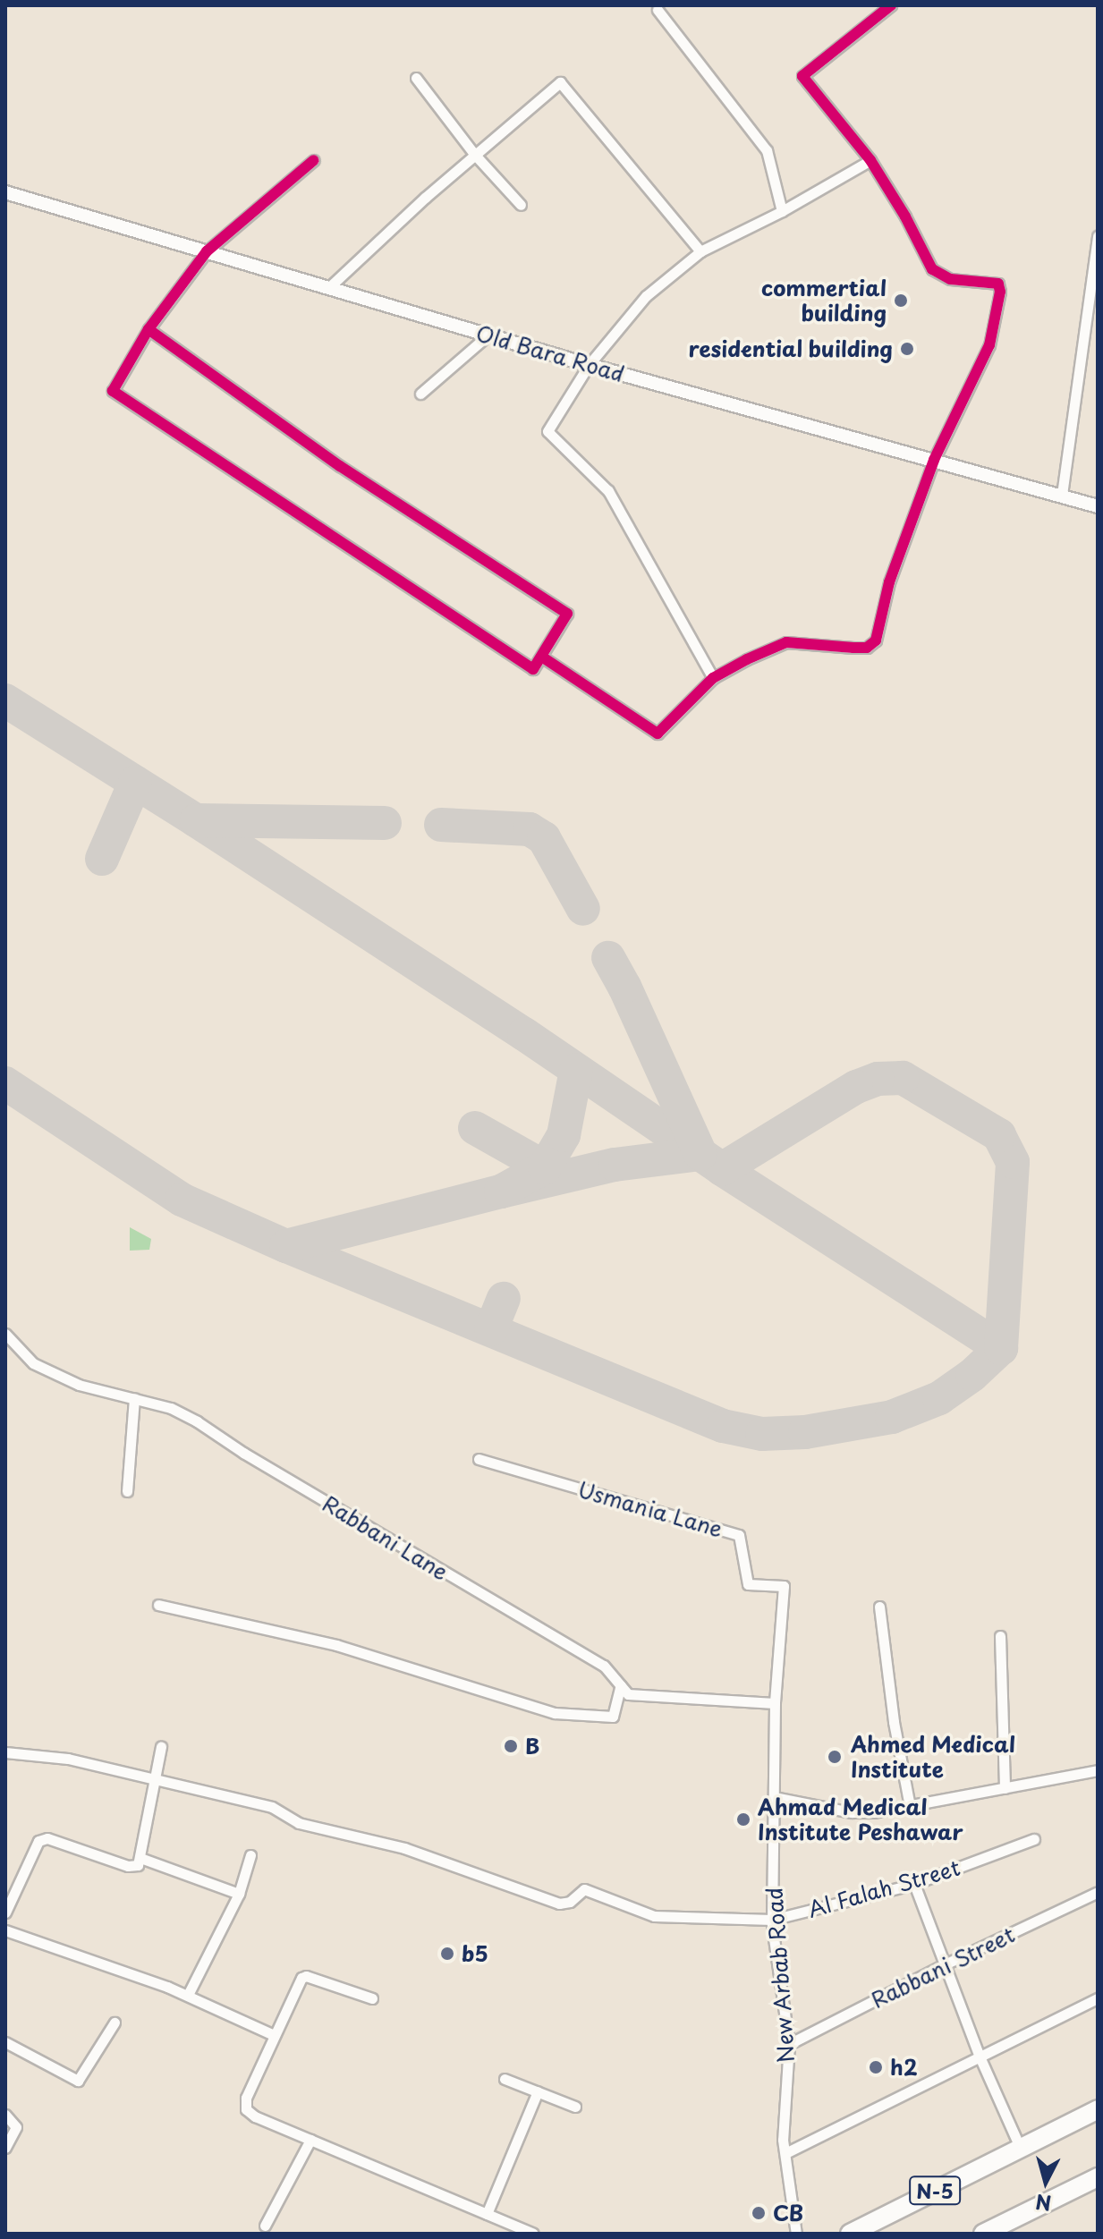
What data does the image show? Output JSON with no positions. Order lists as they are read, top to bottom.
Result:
{
  "streets": {
    "highway": ["N-5"],
    "street": [
      "Old Bara Road",
      "Usmania Lane",
      "Rabbani Lane",
      "Al Falah Street",
      "Rabbani Street",
      "New Arbab Road"
    ]
  },
  "crossings": [
    ["Usmania Lane", "New Arbab Road"],
    ["Rabbani Lane", "New Arbab Road"],
    ["Al Falah Street", "New Arbab Road"],
    ["Rabbani Street", "New Arbab Road"]
  ],
  "places": [
    "commertial building",
    "residential building",
    "B",
    "Ahmed Medical Institute",
    "Ahmad Medical Institute Peshawar",
    "b5",
    "h2",
    "CB"
  ],
  "north": "bottom"
}
